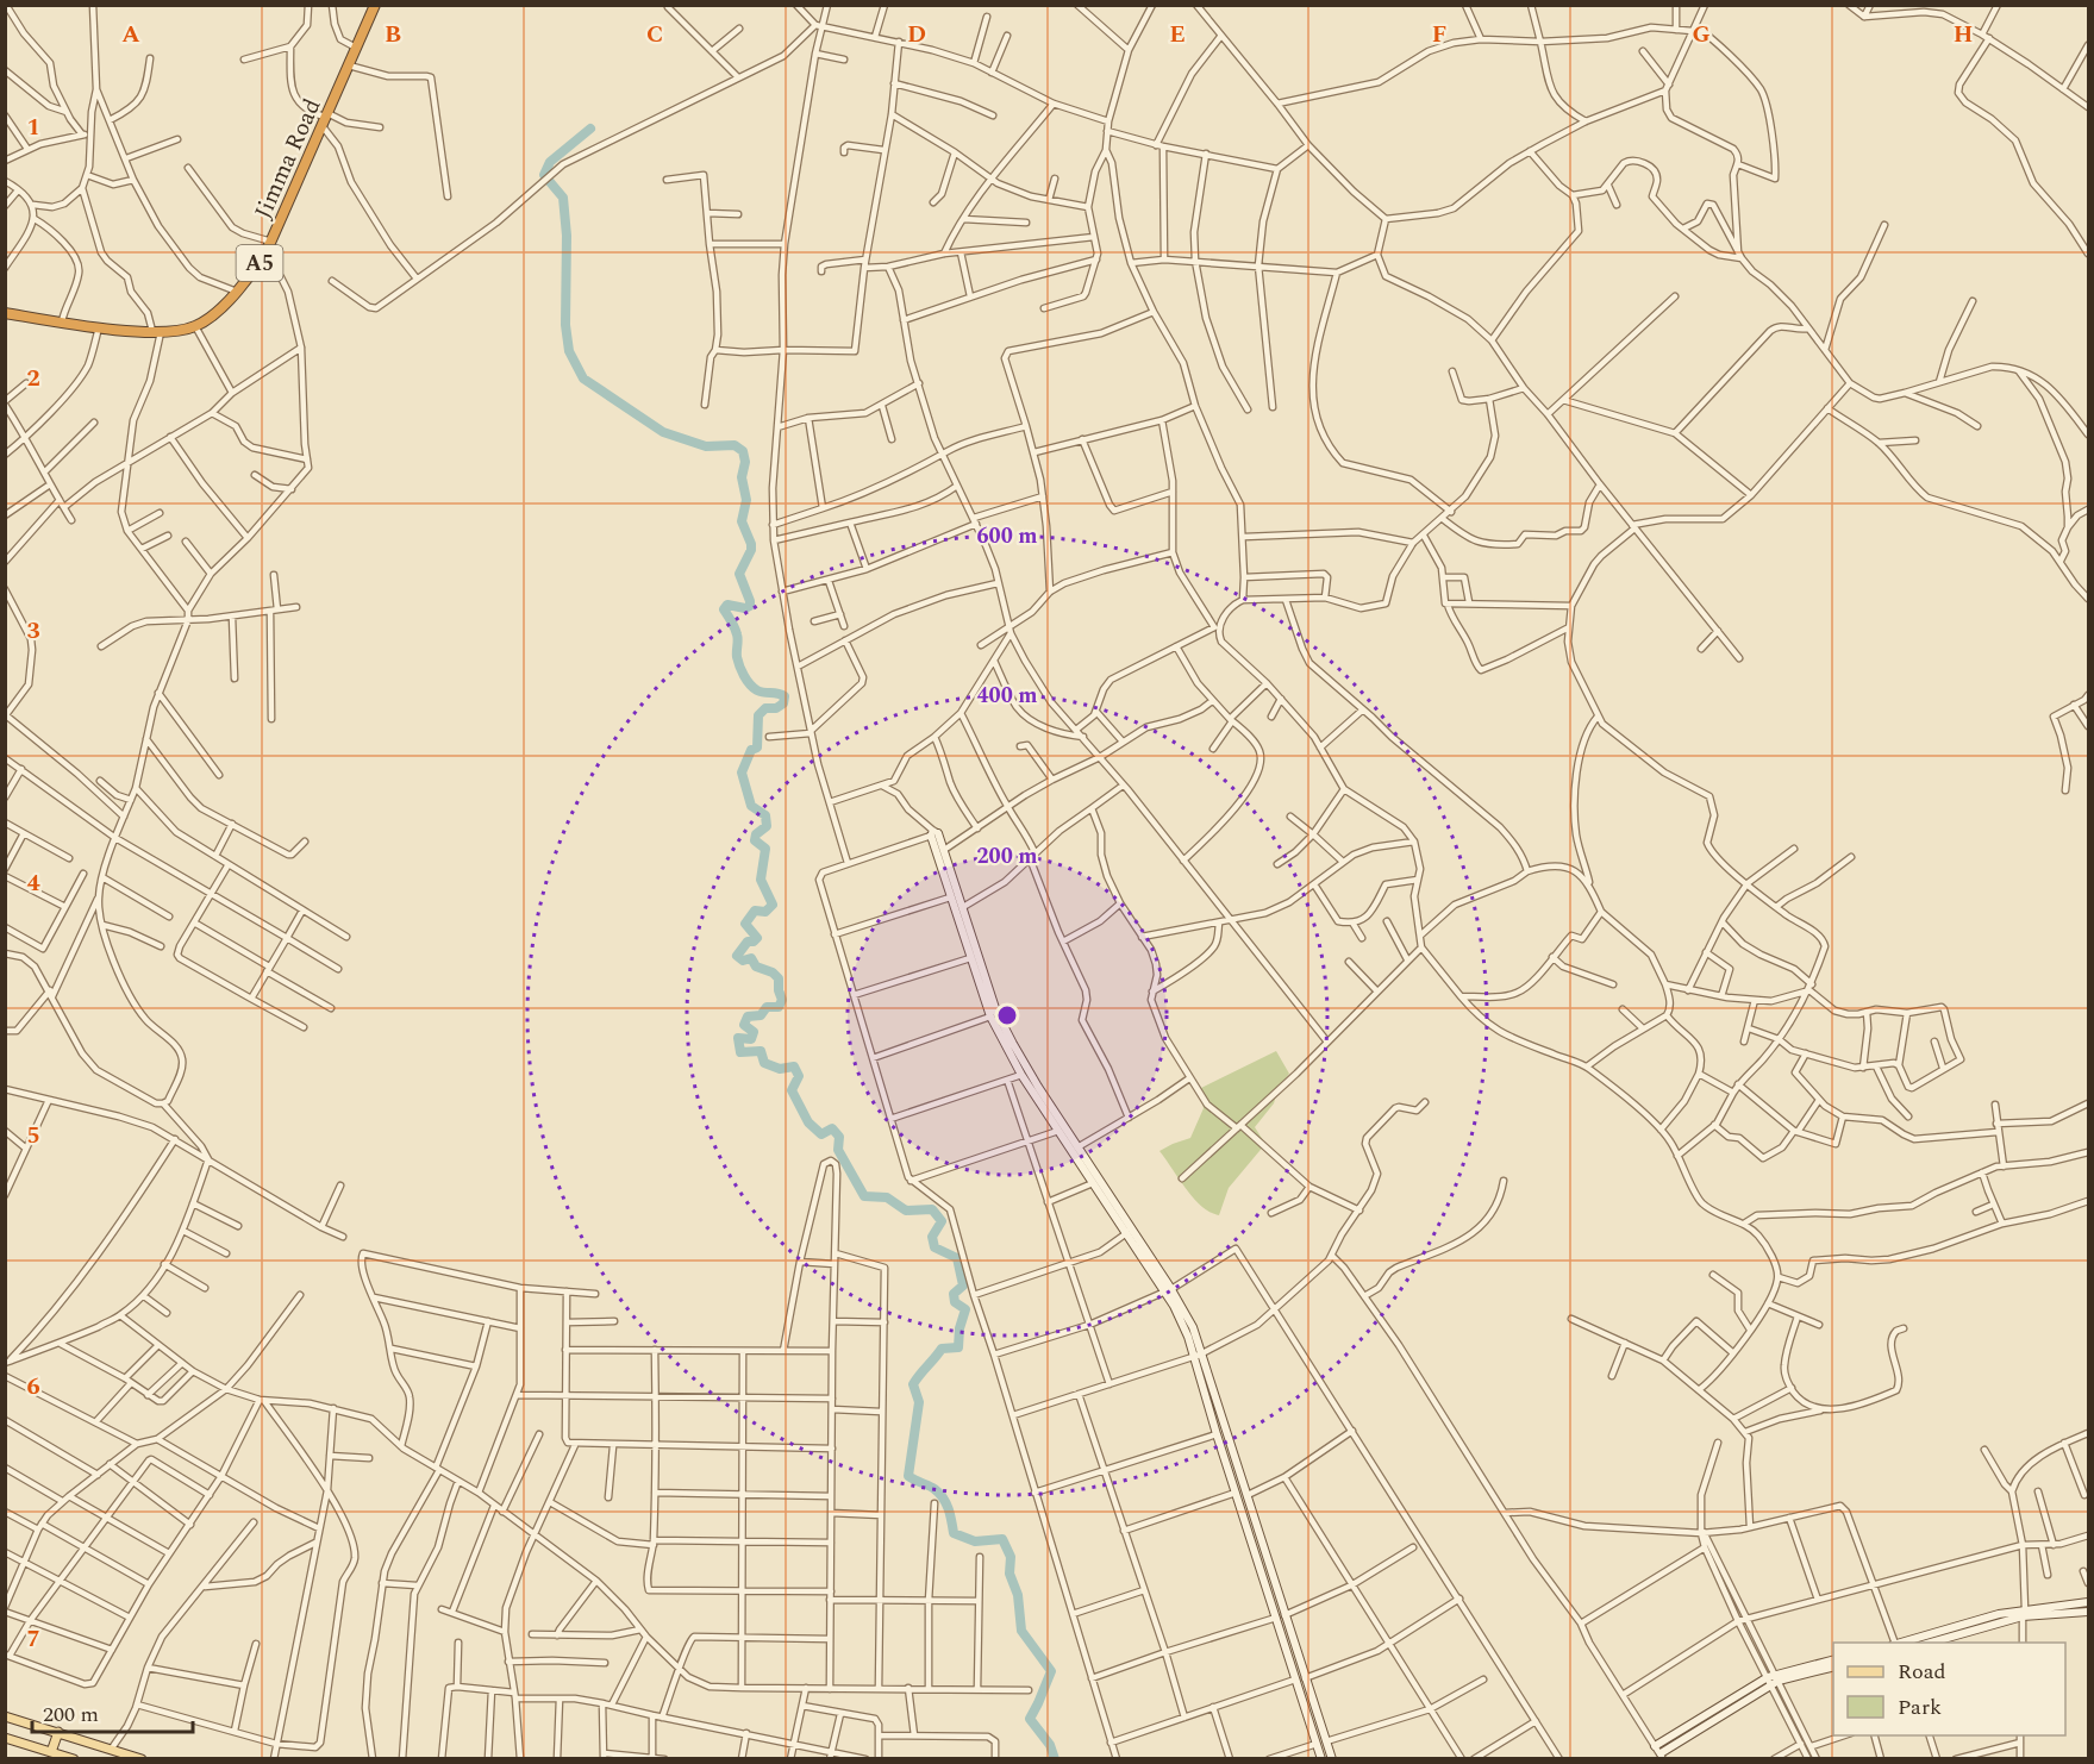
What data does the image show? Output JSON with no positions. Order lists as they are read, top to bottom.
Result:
{
  "streets": {
    "highway": ["Jimma Road", "A5"]
  },
  "legend": ["Road", "Park"],
  "scale_bar": "200 m",
  "grid": {
    "columns": [
      "A",
      "B",
      "C",
      "D",
      "E",
      "F",
      "G",
      "H"
    ],
    "rows": [
      "1",
      "2",
      "3",
      "4",
      "5",
      "6",
      "7"
    ]
  },
  "rings": ["600 m", "400 m", "200 m"]
}
